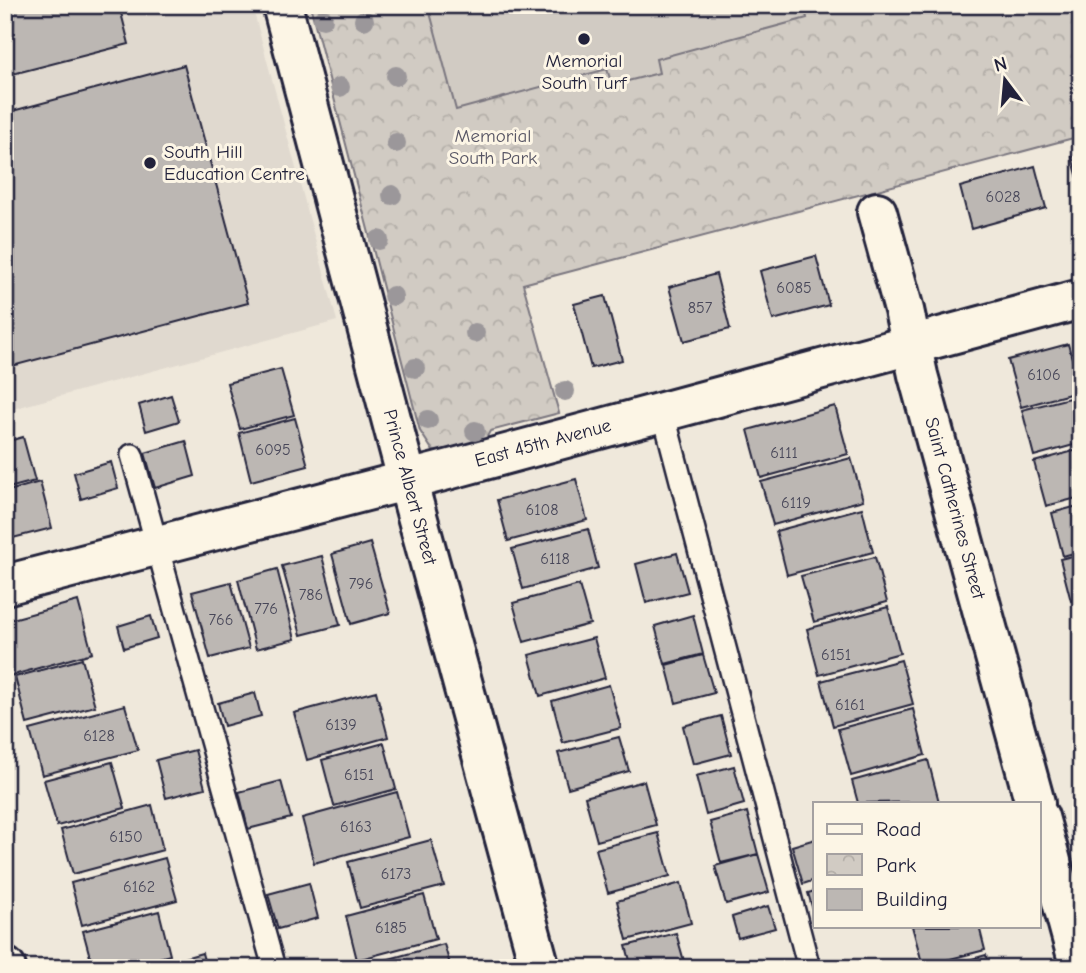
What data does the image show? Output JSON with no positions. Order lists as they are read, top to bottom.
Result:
{
  "streets": {
    "street": ["East 45th Avenue", "Prince Albert Street", "Saint Catherines Street"]
  },
  "crossings": [
    ["East 45th Avenue", "Prince Albert Street"],
    ["East 45th Avenue", "Saint Catherines Street"]
  ],
  "parks": ["Memorial South Park"],
  "places": ["Memorial South Turf", "South Hill Education Centre"],
  "house_numbers": [
    "6028",
    "6085",
    "857",
    "6106",
    "6095",
    "6111",
    "6119",
    "6108",
    "6118",
    "796",
    "786",
    "776",
    "766",
    "6151",
    "6161",
    "6139",
    "6128",
    "6151",
    "6163",
    "6150",
    "6173",
    "6162",
    "6185"
  ],
  "legend": ["Road", "Park", "Building"],
  "north": "top"
}
